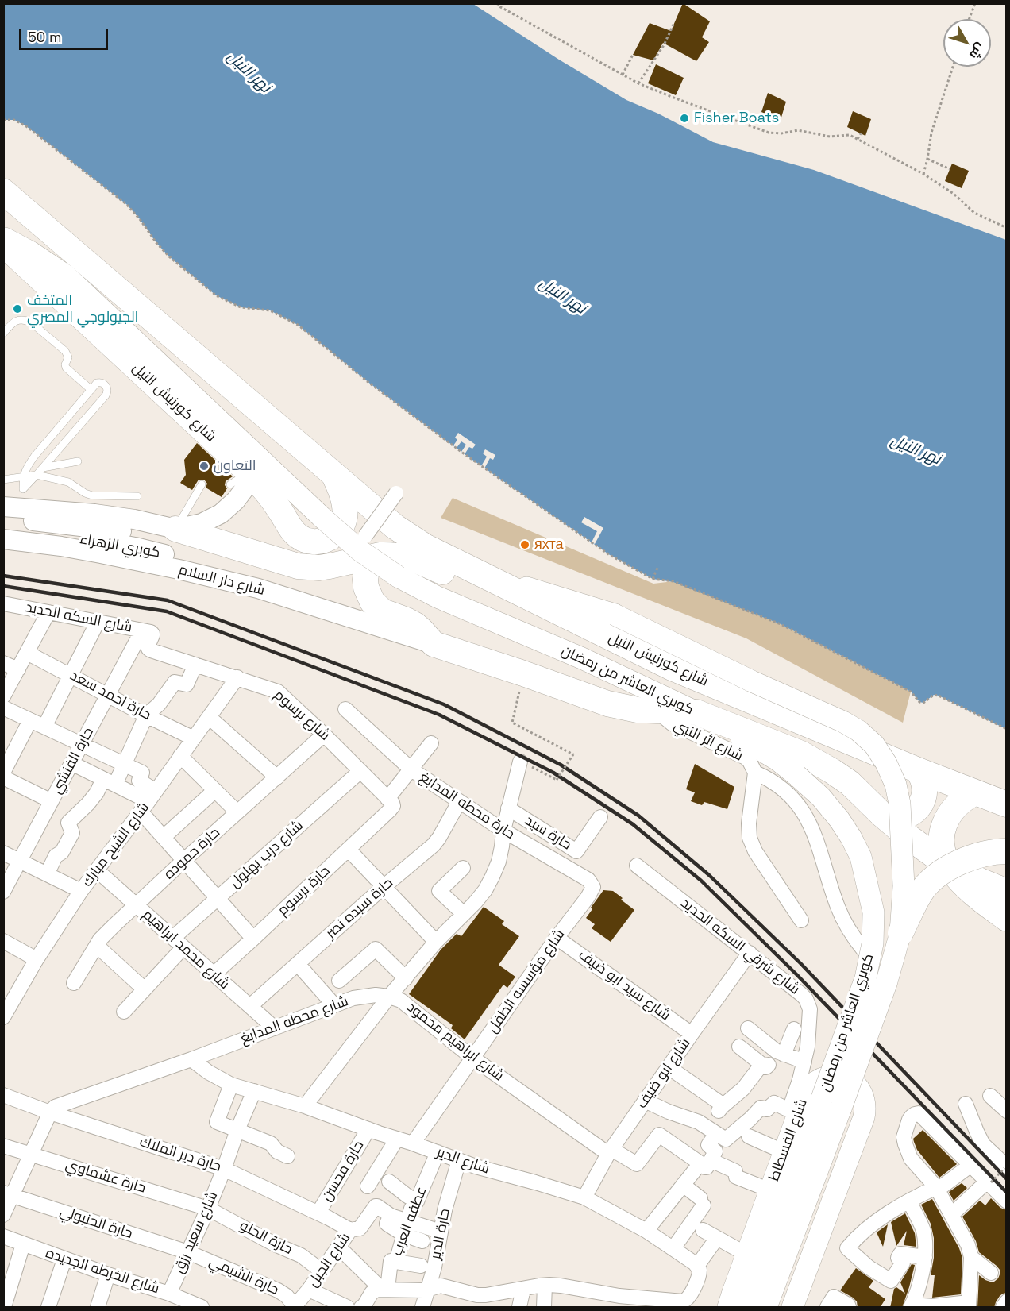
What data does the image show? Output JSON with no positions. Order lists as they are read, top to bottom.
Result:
{
  "streets": {
    "highway": ["شارع كورنيش النيل"],
    "main road": [
      "كوبري الزهراء",
      "شارع دار السلام",
      "كوبري العاشر من رمضان",
      "شارع الفسطاط"
    ],
    "street": [
      "شارع السكه الحديد",
      "حارة احمد سعد",
      "شارع برسوم",
      "شارع اثر النبي",
      "حارة الفنشي",
      "حارة محطه المدابغ",
      "حارة سيد",
      "شارع الشيخ مبارك",
      "حارة حموده",
      "شارع درب بهلول",
      "حارة برسوم",
      "حارة سيده نصر",
      "شارع شرقي السكه الحديد",
      "شارع محمد ابراهيم",
      "شارع مؤسسه الطفل",
      "شارع سيد ابو ضيف",
      "شارع محطه المدابغ",
      "شارع ابراهيم محمود",
      "شارع ابو ضيف",
      "حارة دير الملاك",
      "شارع الدير",
      "حارة محسن",
      "حارة عشماوي",
      "عطفه العرب",
      "حارة الحنبولي",
      "شارع سعيد رزق",
      "حارة الدير",
      "حارة الحلو",
      "شارع الجبل",
      "شارع الخرطه الجديده",
      "حارة الشيمي"
    ]
  },
  "crossings": [
    ["شارع كورنيش النيل", "كوبري العاشر من رمضان"],
    ["كوبري الزهراء", "شارع دار السلام"],
    ["شارع السكه الحديد", "شارع برسوم"],
    ["شارع السكه الحديد", "حارة الفنشي"],
    ["كوبري العاشر من رمضان", "شارع شرقي السكه الحديد"],
    ["كوبري العاشر من رمضان", "شارع الفسطاط"],
    ["حارة احمد سعد", "حارة الفنشي"],
    ["حارة احمد سعد", "شارع الشيخ مبارك"],
    ["شارع برسوم", "حارة الفنشي"],
    ["شارع برسوم", "شارع الشيخ مبارك"],
    ["شارع برسوم", "حارة حموده"],
    ["شارع برسوم", "شارع درب بهلول"],
    ["شارع برسوم", "حارة برسوم"],
    ["حارة محطه المدابغ", "حارة برسوم"],
    ["حارة محطه المدابغ", "حارة سيده نصر"],
    ["حارة محطه المدابغ", "شارع مؤسسه الطفل"],
    ["شارع الشيخ مبارك", "شارع محمد ابراهيم"],
    ["حارة حموده", "شارع محمد ابراهيم"],
    ["شارع درب بهلول", "شارع محمد ابراهيم"],
    ["حارة برسوم", "شارع محمد ابراهيم"],
    ["حارة سيده نصر", "شارع محمد ابراهيم"],
    ["شارع شرقي السكه الحديد", "شارع ابو ضيف"],
    ["شارع شرقي السكه الحديد", "شارع الفسطاط"],
    ["شارع محمد ابراهيم", "شارع محطه المدابغ"],
    ["شارع مؤسسه الطفل", "شارع سيد ابو ضيف"],
    ["شارع مؤسسه الطفل", "شارع ابراهيم محمود"],
    ["شارع مؤسسه الطفل", "شارع الدير"],
    ["شارع سيد ابو ضيف", "شارع ابو ضيف"],
    ["شارع محطه المدابغ", "شارع ابراهيم محمود"],
    ["شارع محطه المدابغ", "حارة دير الملاك"],
    ["شارع محطه المدابغ", "شارع الدير"],
    ["شارع ابراهيم محمود", "شارع ابو ضيف"],
    ["شارع ابراهيم محمود", "شارع الدير"],
    ["شارع ابو ضيف", "شارع الدير"],
    ["حارة دير الملاك", "حارة محسن"],
    ["حارة دير الملاك", "شارع سعيد رزق"],
    ["حارة دير الملاك", "شارع الجبل"],
    ["شارع الدير", "حارة محسن"],
    ["شارع الدير", "عطفه العرب"],
    ["شارع الدير", "شارع سعيد رزق"],
    ["شارع الدير", "حارة الدير"],
    ["حارة عشماوي", "شارع سعيد رزق"],
    ["حارة عشماوي", "حارة الحلو"],
    ["عطفه العرب", "شارع الجبل"],
    ["حارة الحنبولي", "شارع سعيد رزق"],
    ["حارة الحنبولي", "حارة الشيمي"],
    ["شارع سعيد رزق", "حارة الحلو"],
    ["شارع سعيد رزق", "شارع الخرطه الجديده"],
    ["شارع سعيد رزق", "حارة الشيمي"],
    ["حارة الدير", "شارع الجبل"],
    ["حارة الحلو", "شارع الجبل"],
    ["شارع الجبل", "حارة الشيمي"]
  ],
  "water": ["نهر النيل"],
  "places": [
    "Fisher Boats",
    "المتخف الجيولوجي المصري",
    "التعاون",
    "яхта"
  ],
  "scale_bar": "50 m",
  "north": "bottom right"
}
